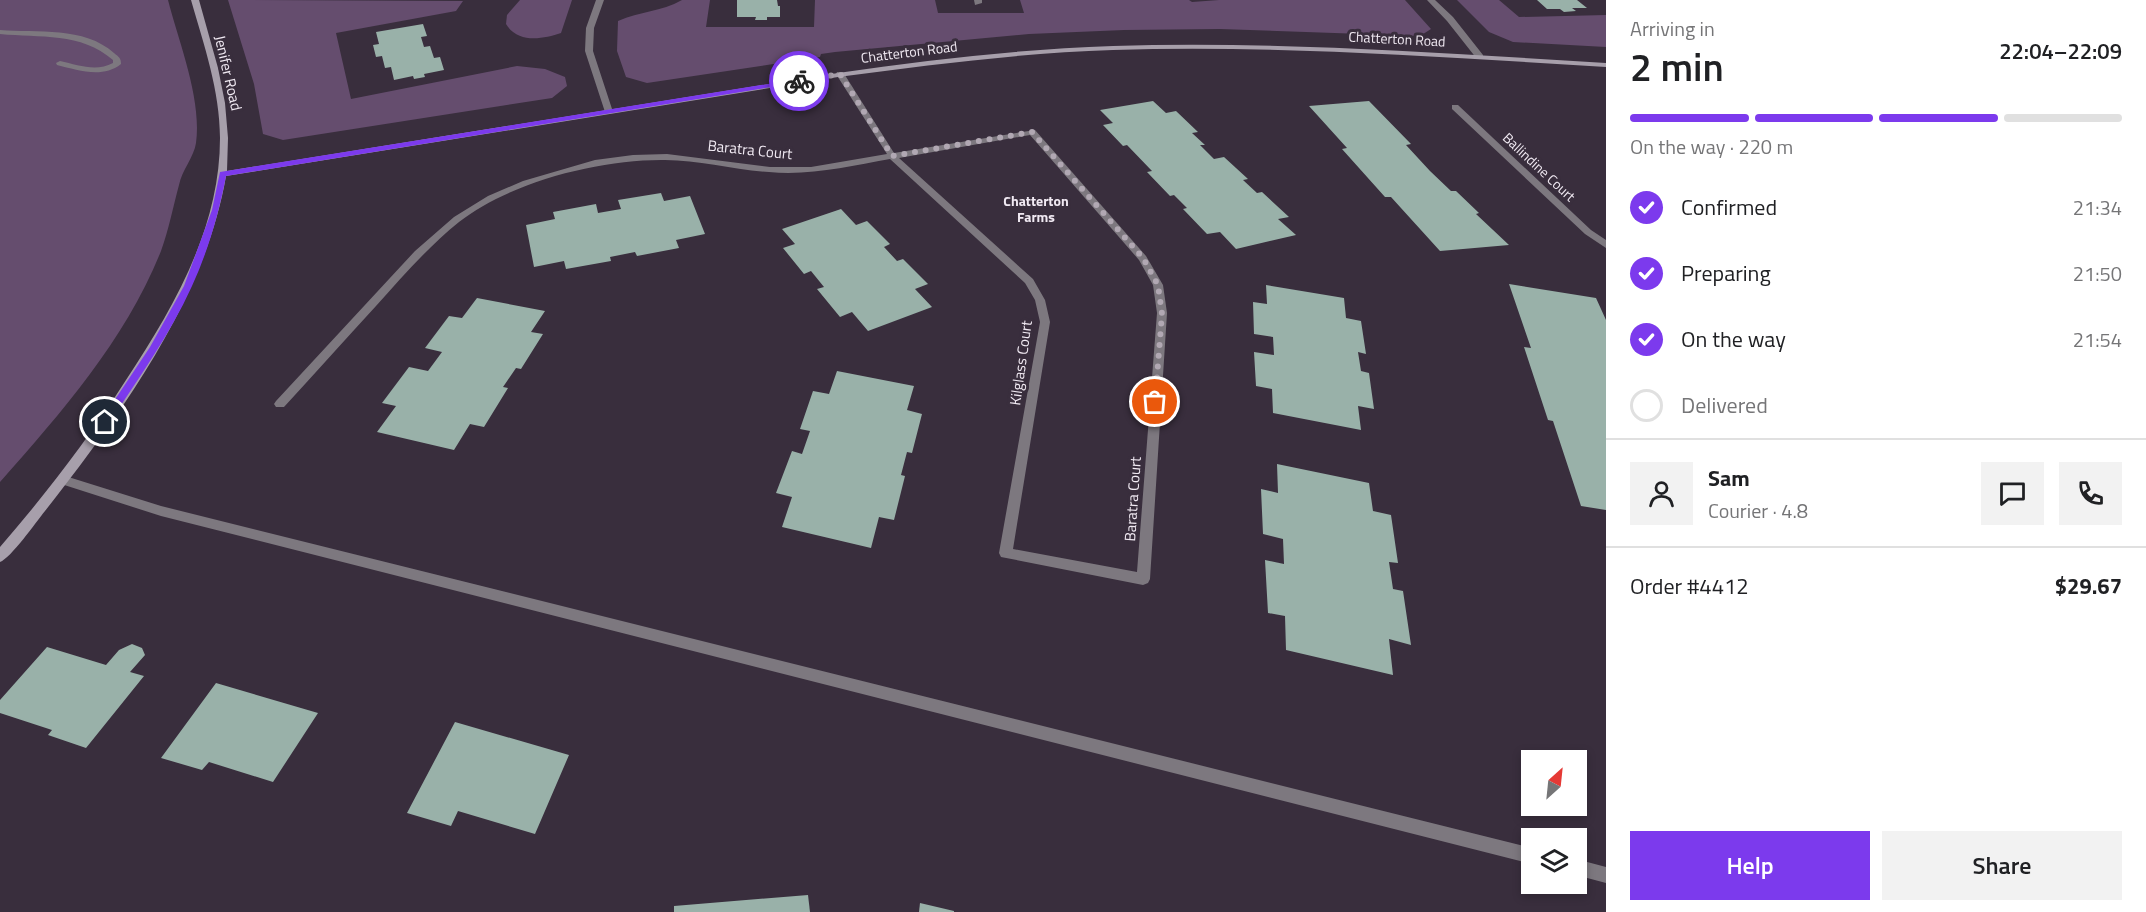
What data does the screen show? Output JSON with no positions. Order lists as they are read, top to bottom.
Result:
{
  "streets": {
    "street": [
      "Chatterton Road",
      "Jenifer Road",
      "Baratra Court",
      "Ballindine Court",
      "Kilglass Court"
    ]
  },
  "crossings": [
    ["Chatterton Road", "Jenifer Road"],
    ["Chatterton Road", "Kilglass Court"],
    ["Baratra Court", "Kilglass Court"]
  ],
  "districts": ["Chatterton Farms"],
  "north": "top right",
  "page": {
    "heading": ["2 min", "Arriving in", "22:04–22:09"],
    "panel": [
      "Sam",
      "Courier · 4.8",
      "Order #4412",
      "$29.67"
    ],
    "bar": "On the way · 220 m",
    "list": [
      ["Confirmed", "21:34"],
      ["Preparing", "21:50"],
      ["On the way", "21:54"],
      "Delivered"
    ],
    "buttons": ["Help", "Share"]
  }
}
